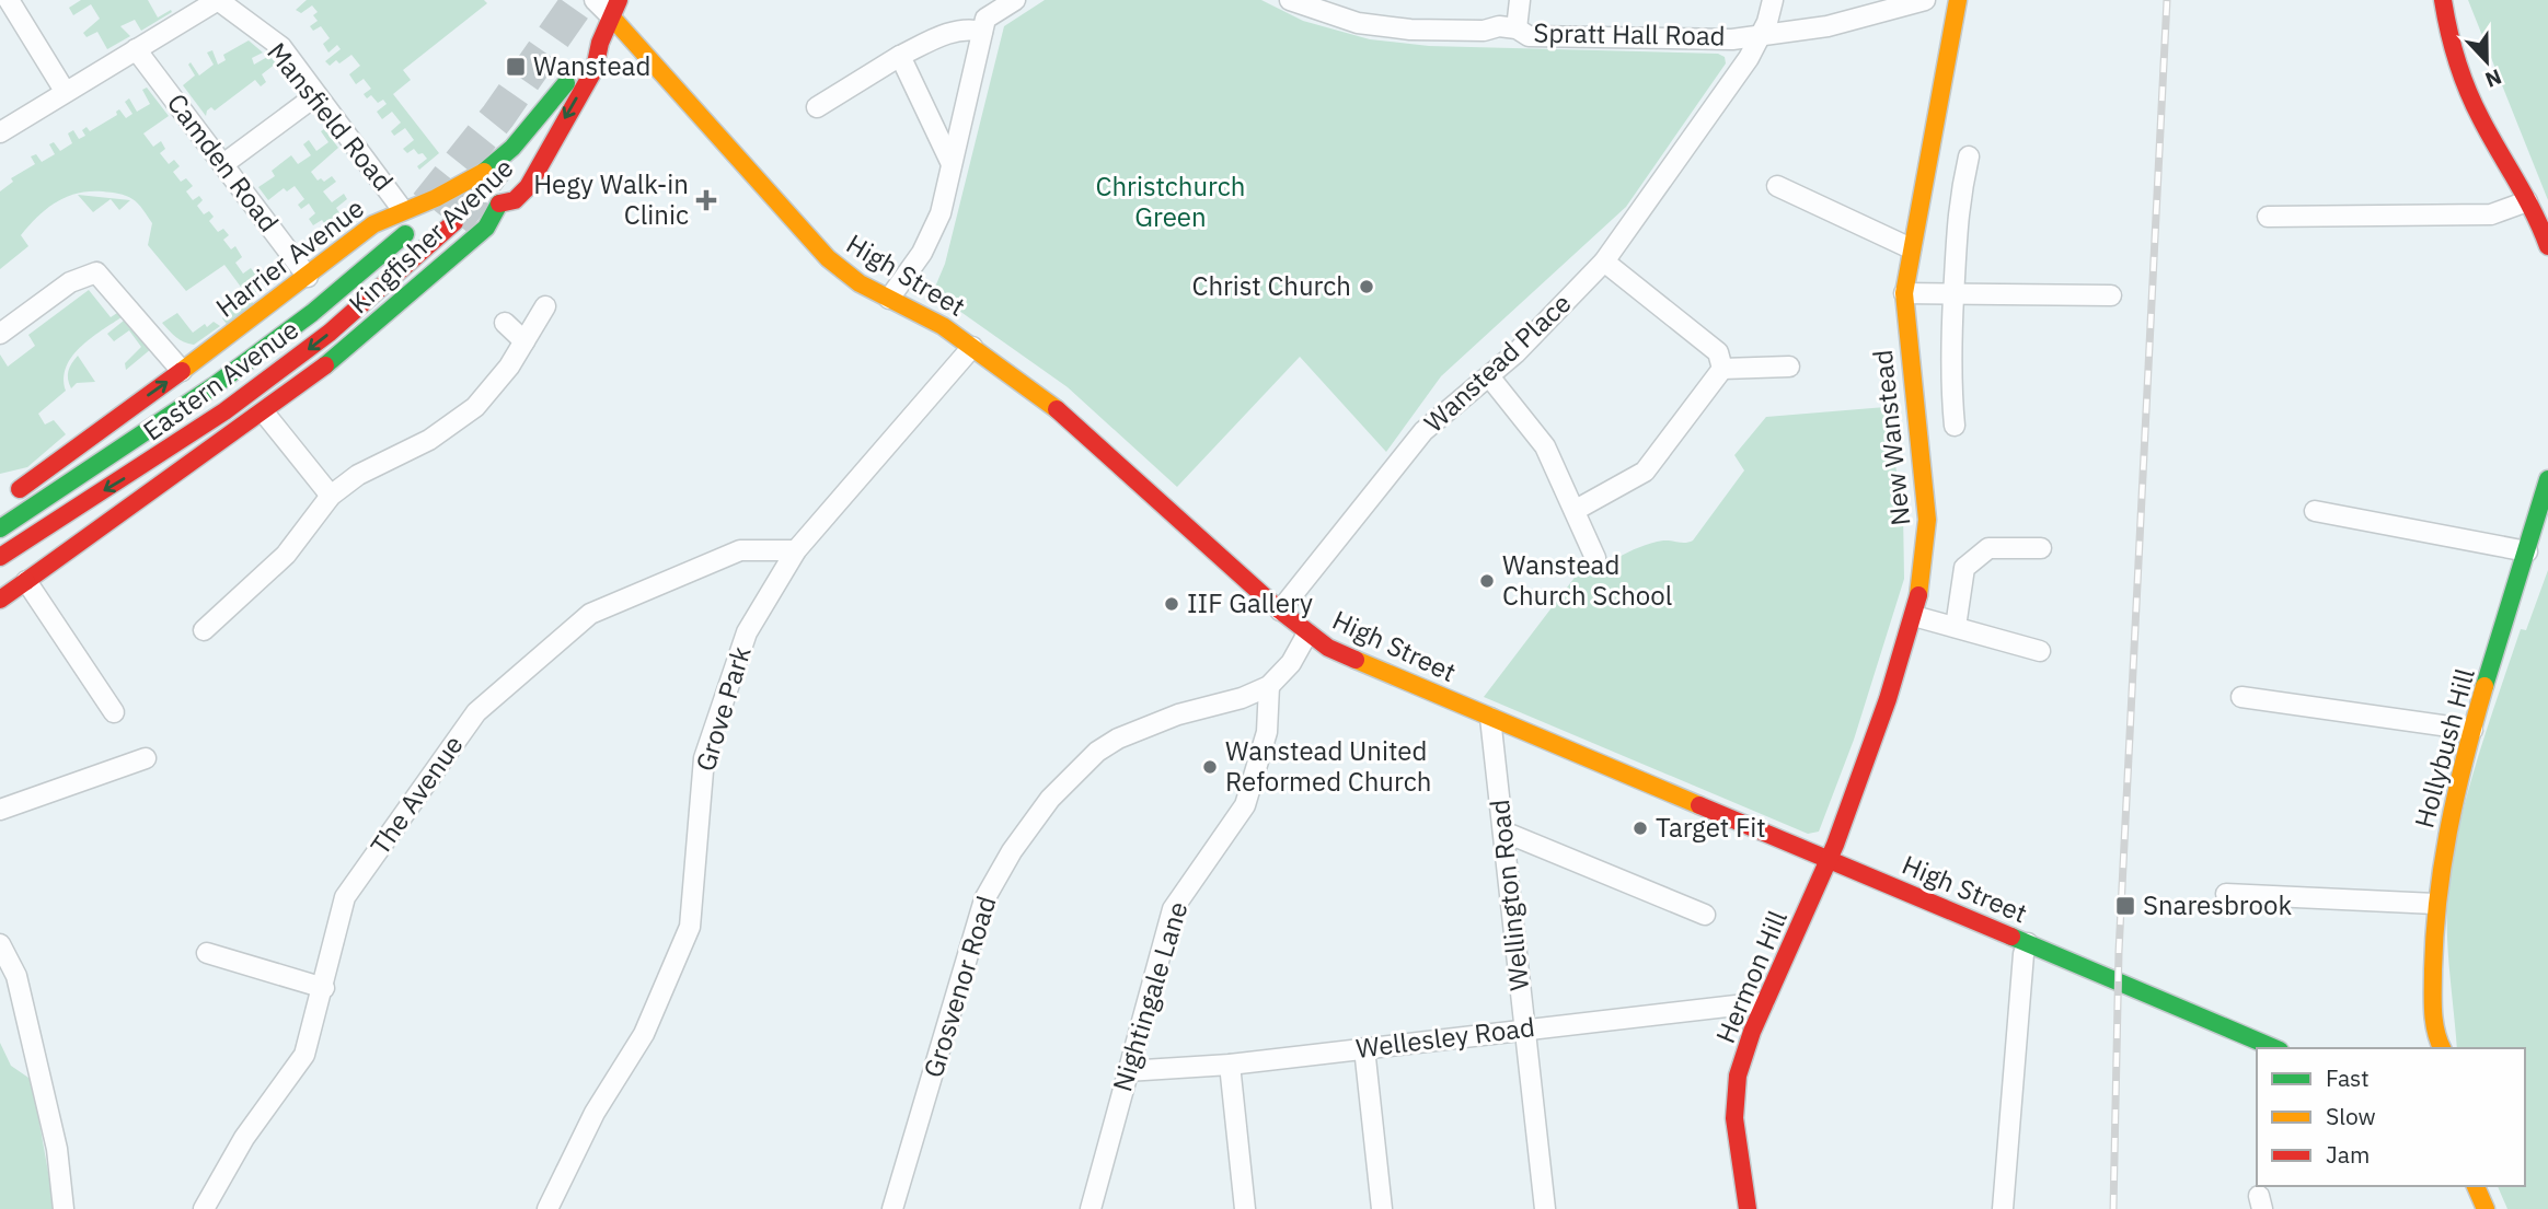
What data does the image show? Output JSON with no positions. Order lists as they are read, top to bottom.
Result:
{
  "streets": {
    "main road": [
      "Kingfisher Avenue",
      "Harrier Avenue",
      "High Street",
      "Eastern Avenue",
      "New Wanstead",
      "Hollybush Hill",
      "Hermon Hill"
    ],
    "street": [
      "Spratt Hall Road",
      "Mansfield Road",
      "Camden Road",
      "Wanstead Place",
      "Grove Park",
      "The Avenue",
      "Wellington Road",
      "Grosvenor Road",
      "Nightingale Lane",
      "Wellesley Road"
    ]
  },
  "crossings": [
    ["Spratt Hall Road", "Wanstead Place"],
    ["Mansfield Road", "Harrier Avenue"],
    ["Camden Road", "Harrier Avenue"],
    ["Kingfisher Avenue", "Harrier Avenue"],
    ["High Street", "Wanstead Place"],
    ["High Street", "New Wanstead"],
    ["High Street", "Grove Park"],
    ["High Street", "Wellington Road"],
    ["High Street", "Hermon Hill"],
    ["New Wanstead", "Hermon Hill"],
    ["Grove Park", "The Avenue"],
    ["Wellington Road", "Wellesley Road"],
    ["Hermon Hill", "Wellesley Road"],
    ["Grosvenor Road", "Nightingale Lane"],
    ["Nightingale Lane", "Wellesley Road"]
  ],
  "one_way": ["Harrier Avenue"],
  "parks": ["Christchurch Green"],
  "places": {
    "transit": ["Wanstead", "Snaresbrook"],
    "health": ["Hegy Walk-in Clinic"],
    "other": [
      "Christ Church",
      "Wanstead Church School",
      "IIF Gallery",
      "Wanstead United Reformed Church",
      "Target Fit"
    ]
  },
  "legend": ["Fast", "Slow", "Jam"],
  "north": "bottom"
}
